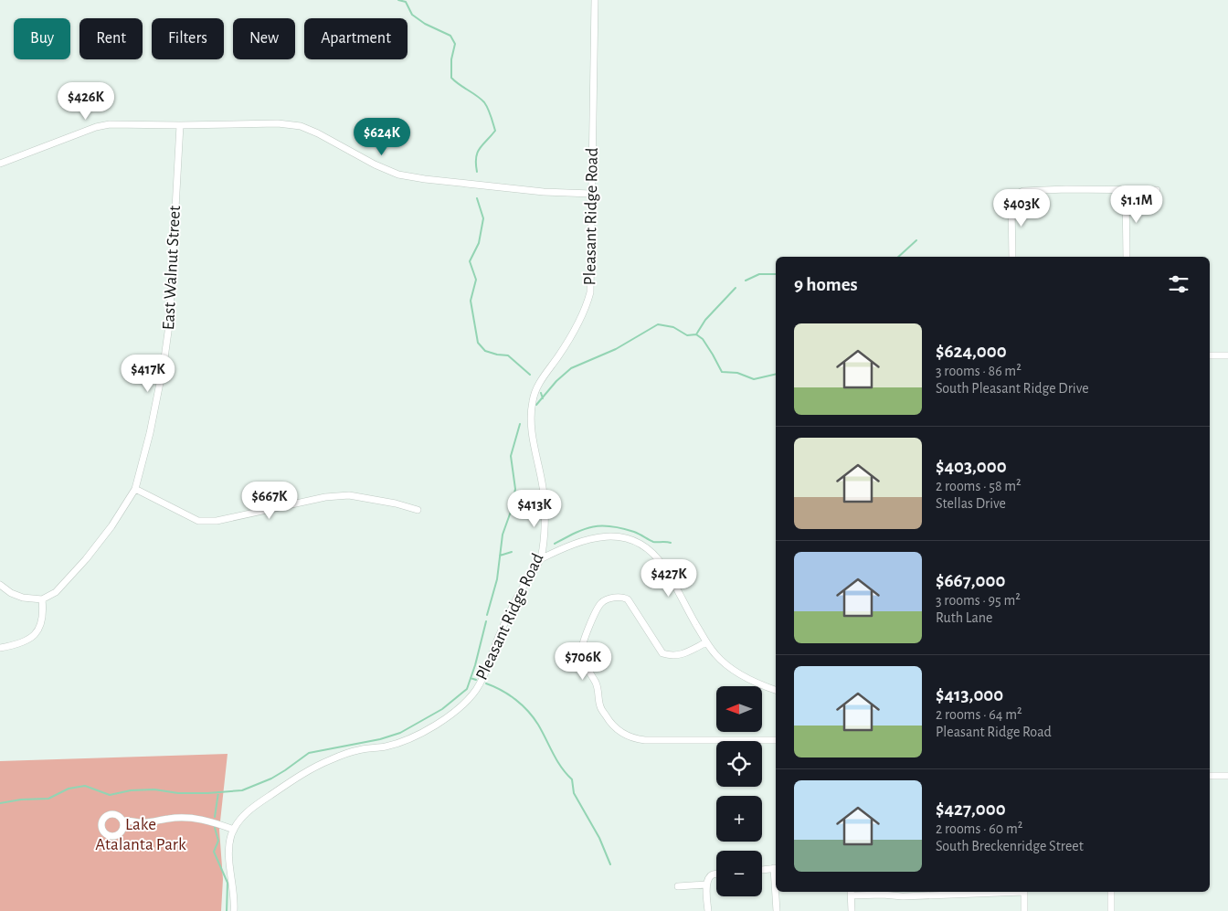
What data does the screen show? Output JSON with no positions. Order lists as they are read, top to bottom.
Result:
{
  "streets": {
    "street": ["Pleasant Ridge Road", "East Walnut Street"]
  },
  "parks": ["Lake Atalanta Park"],
  "north": "left",
  "page": {
    "chip": [
      "Buy",
      "Rent",
      "Filters",
      "New",
      "Apartment"
    ],
    "price": [
      "$426K",
      "$624K",
      "$1.1M",
      "$403K",
      "$417K",
      "$667K",
      "$413K",
      "$427K",
      "$706K"
    ],
    "heading": "9 homes",
    "list": [
      {
        "name": "$624,000",
        "note": "3 rooms · 86 m² · South Pleasant Ridge Drive"
      },
      {
        "name": "$403,000",
        "note": "2 rooms · 58 m² · Stellas Drive"
      },
      {
        "name": "$667,000",
        "note": "3 rooms · 95 m² · Ruth Lane"
      },
      {
        "name": "$413,000",
        "note": "2 rooms · 64 m² · Pleasant Ridge Road"
      },
      {
        "name": "$427,000",
        "note": "2 rooms · 60 m² · South Breckenridge Street"
      }
    ],
    "map_buttons": ["+", "−"]
  }
}
